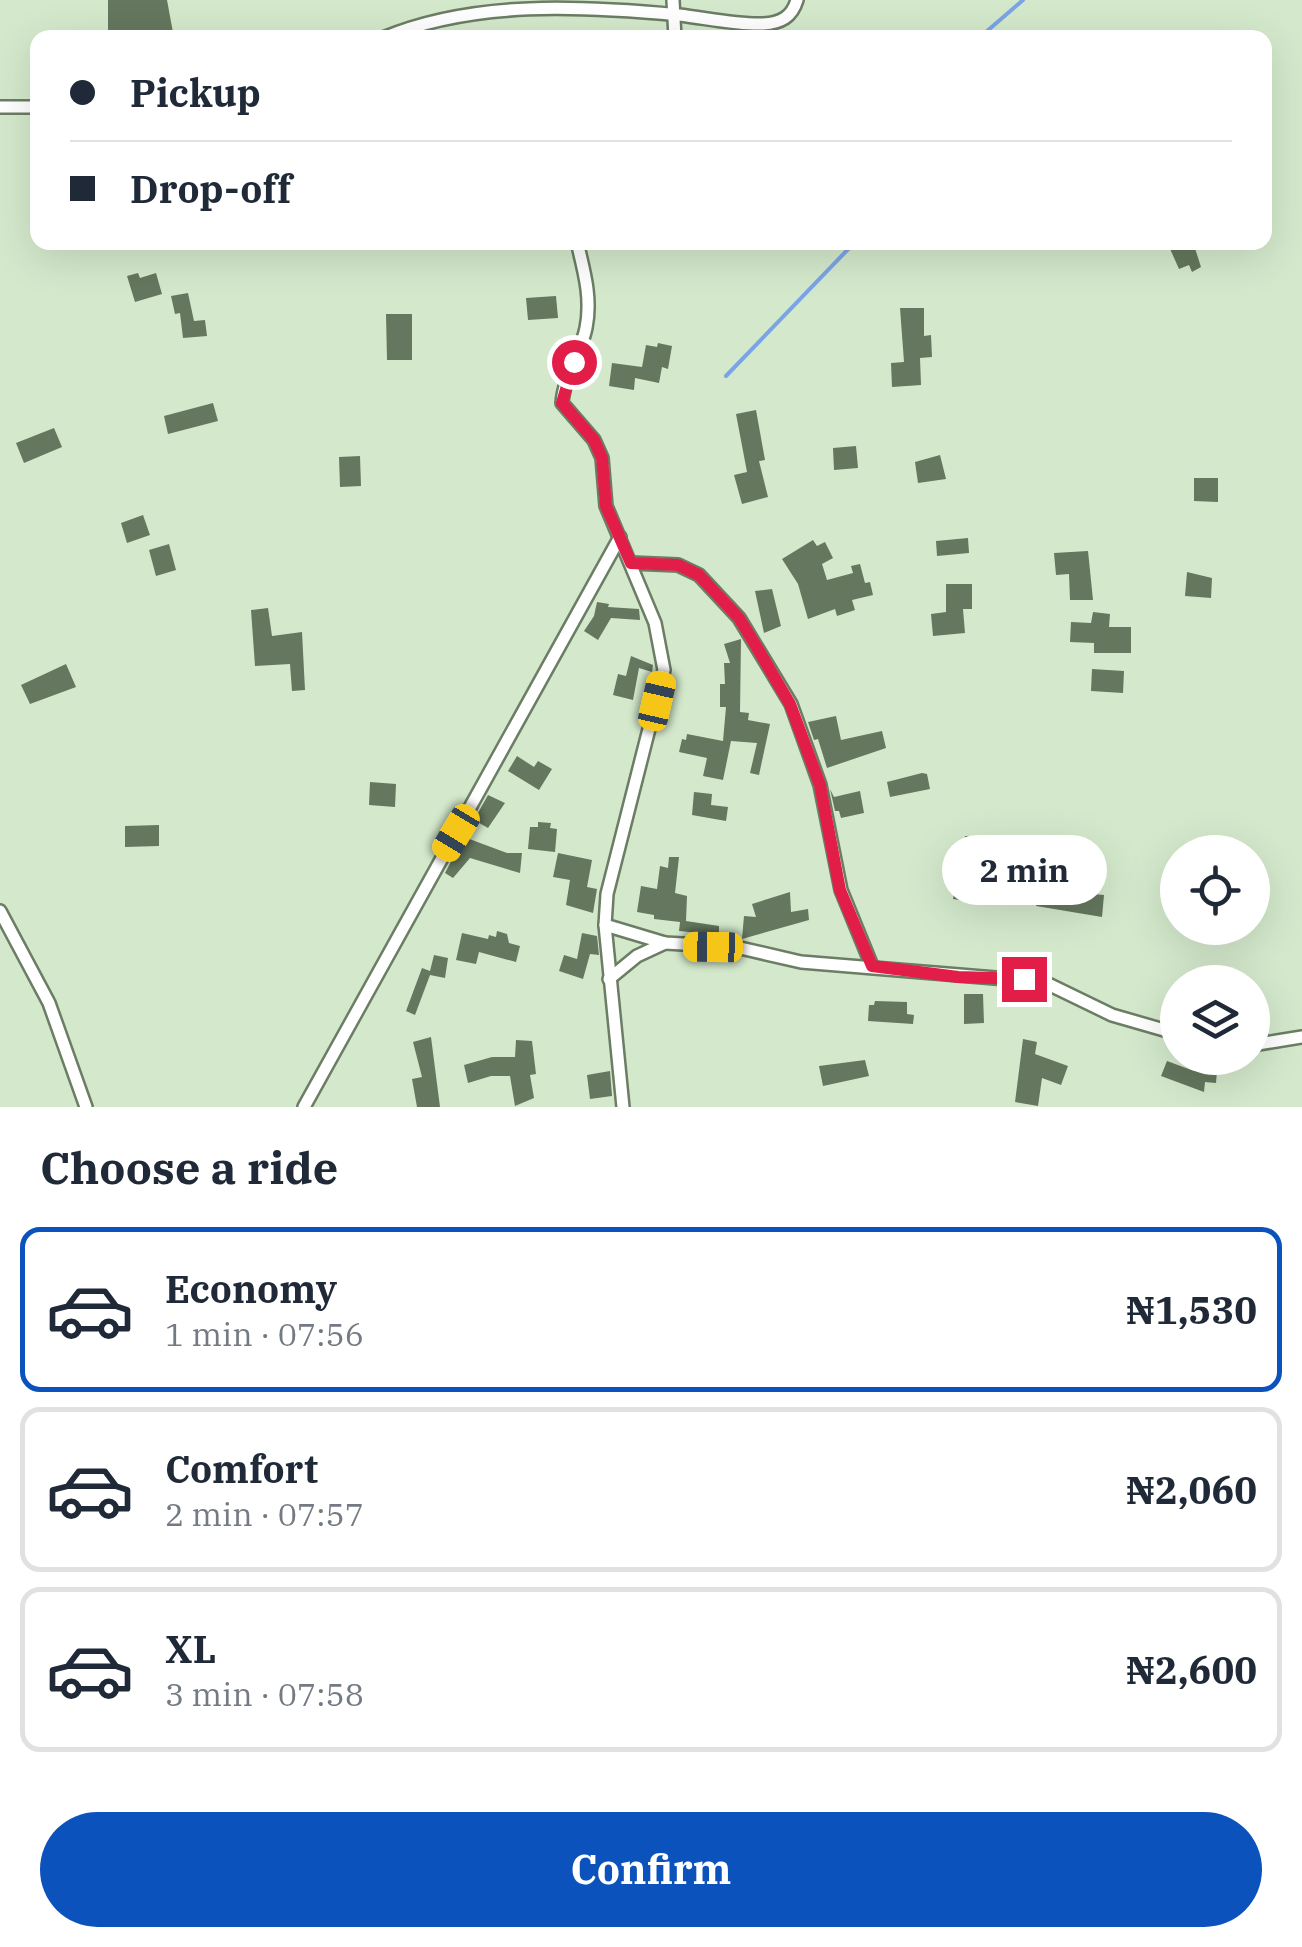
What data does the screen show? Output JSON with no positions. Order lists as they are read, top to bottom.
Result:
{
  "page": {
    "banner": ["Pickup", "Drop-off"],
    "bubble": "2 min",
    "heading": "Choose a ride",
    "list": [
      {
        "name": "Economy",
        "note": "1 min · 07:56",
        "value": "₦1,530"
      },
      {
        "name": "Comfort",
        "note": "2 min · 07:57",
        "value": "₦2,060"
      },
      {
        "name": "XL",
        "note": "3 min · 07:58",
        "value": "₦2,600"
      }
    ],
    "buttons": "Confirm"
  }
}
